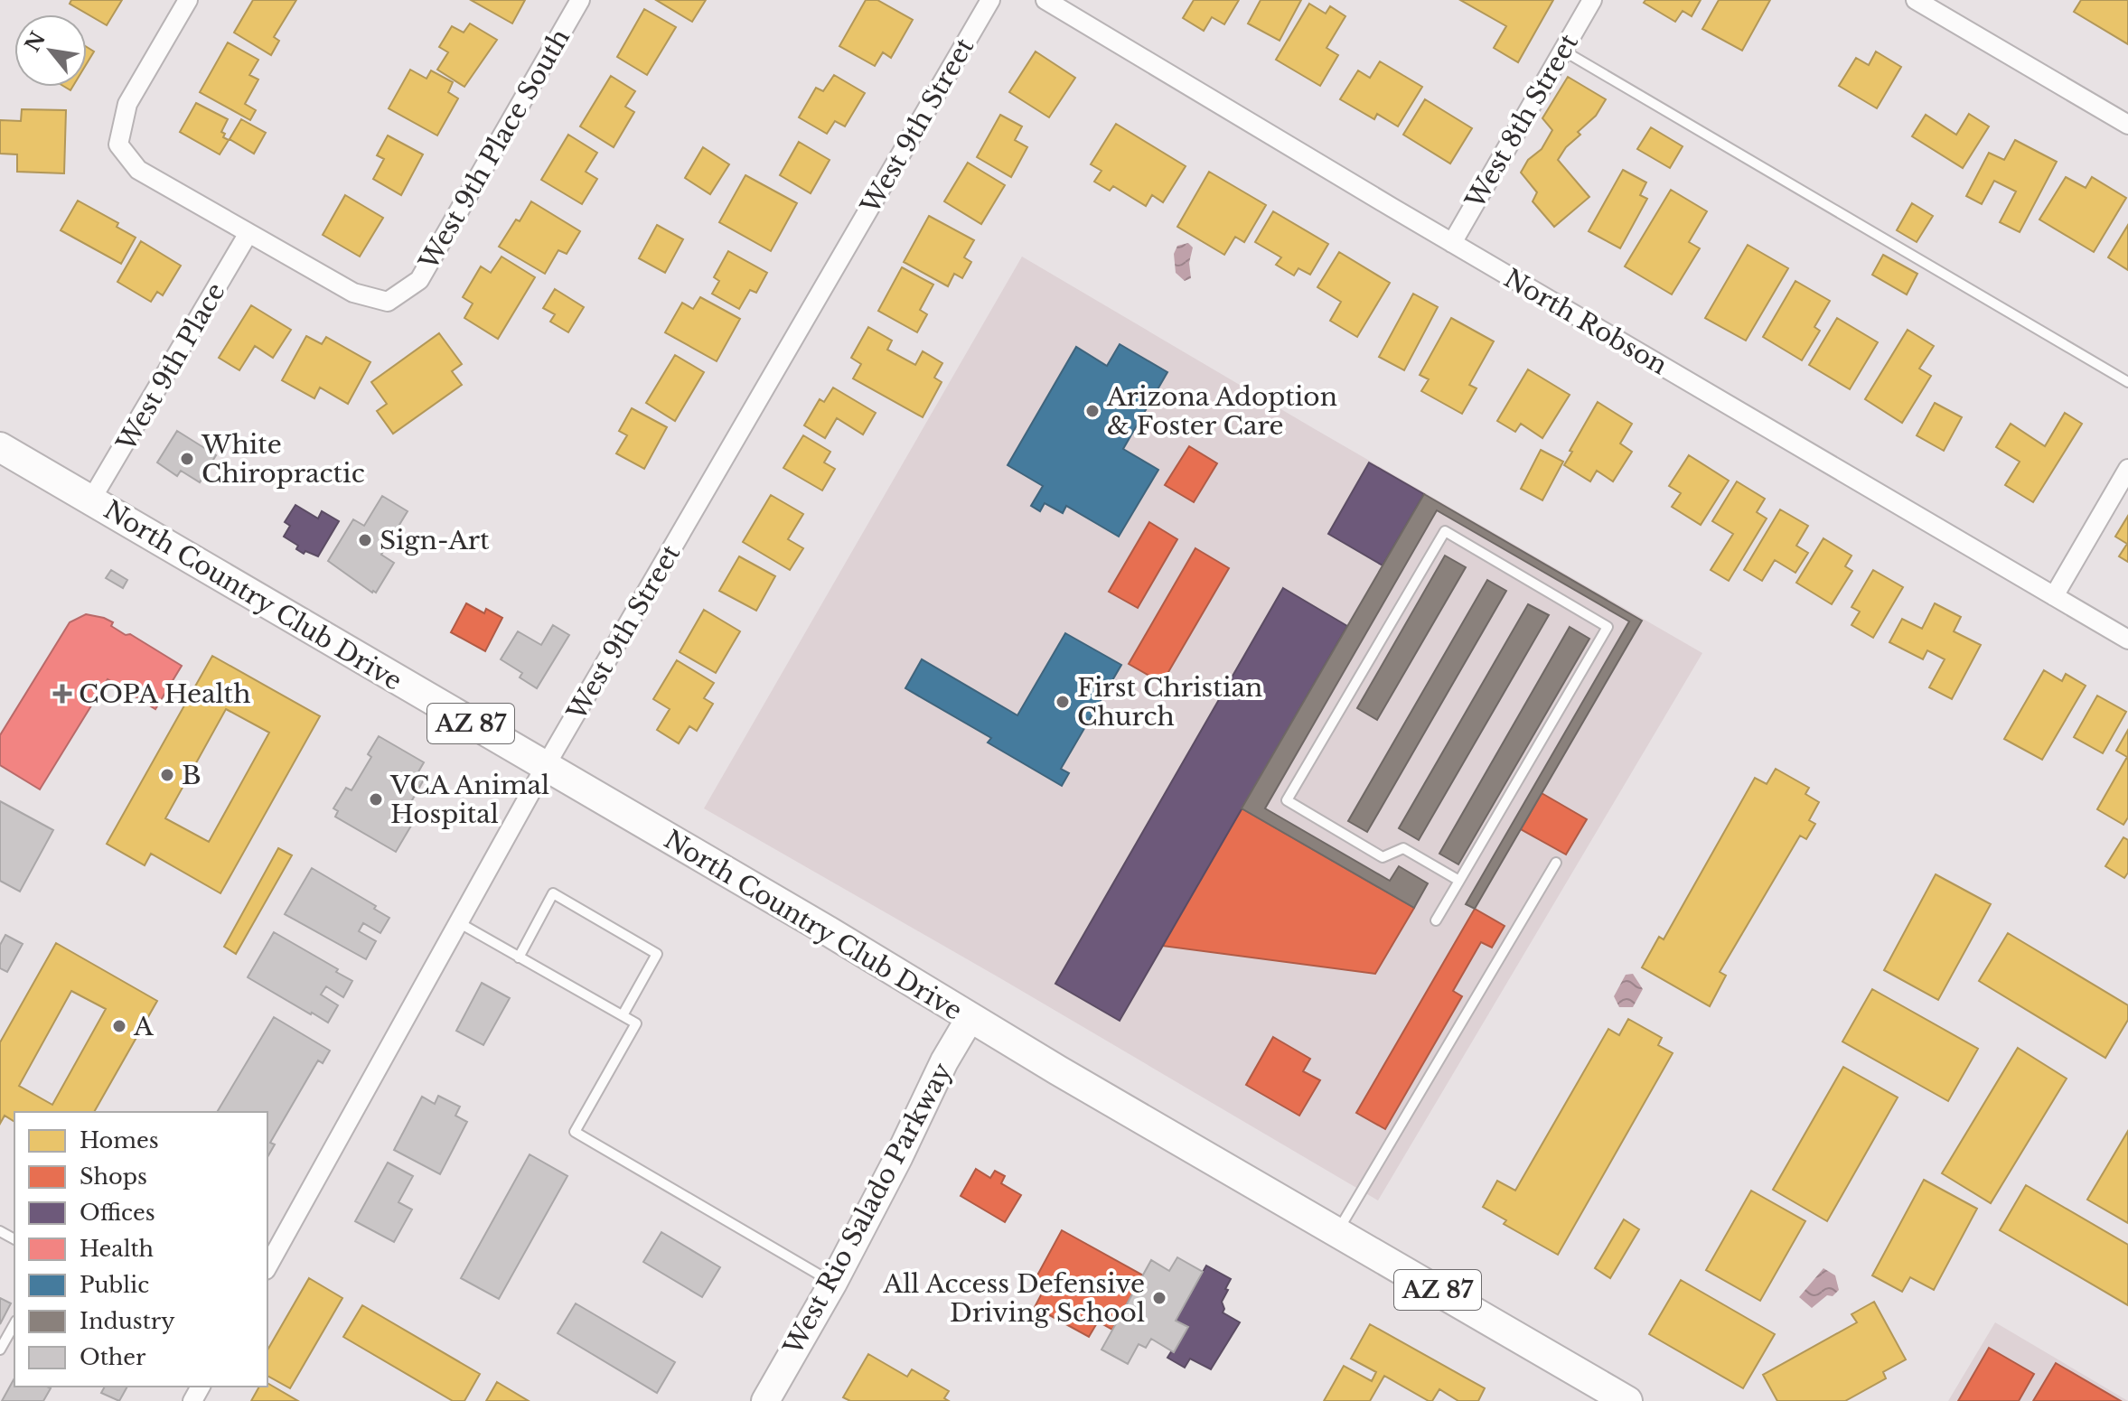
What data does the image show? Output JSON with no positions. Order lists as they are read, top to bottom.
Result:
{
  "streets": {
    "main road": ["North Country Club Drive", "AZ 87", "West Rio Salado Parkway"],
    "street": [
      "West 8th Street",
      "West 9th Street",
      "West 9th Place South",
      "North Robson",
      "West 9th Place"
    ]
  },
  "crossings": [
    ["West 8th Street", "North Robson"],
    ["West 9th Street", "North Country Club Drive"],
    ["West 9th Place South", "West 9th Place"],
    ["West 9th Place", "North Country Club Drive"],
    ["North Country Club Drive", "West Rio Salado Parkway"]
  ],
  "places": {
    "other": [
      "Arizona Adoption & Foster Care",
      "White Chiropractic",
      "Sign-Art",
      "First Christian Church",
      "B",
      "VCA Animal Hospital",
      "A",
      "All Access Defensive Driving School"
    ],
    "health": ["COPA Health"]
  },
  "legend": [
    "Homes",
    "Shops",
    "Offices",
    "Health",
    "Public",
    "Industry",
    "Other"
  ],
  "north": "top left"
}
